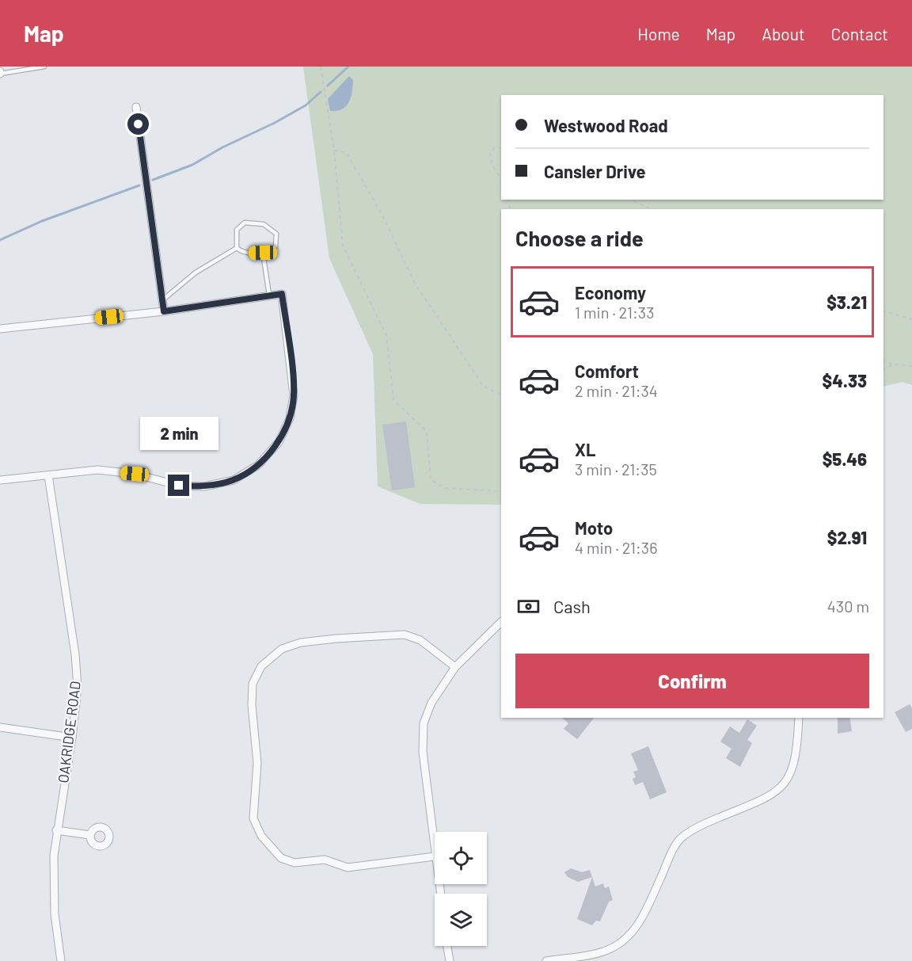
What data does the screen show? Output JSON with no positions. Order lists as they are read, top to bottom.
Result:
{
  "streets": {
    "street": ["OAKRIDGE ROAD"]
  },
  "page": {
    "header": "Map",
    "nav": [
      "Home",
      "Map",
      "About",
      "Contact"
    ],
    "banner": ["Westwood Road", "Cansler Drive"],
    "heading": "Choose a ride",
    "list": [
      {
        "name": "Economy",
        "note": "1 min · 21:33",
        "value": "$3.21"
      },
      {
        "name": "Comfort",
        "note": "2 min · 21:34",
        "value": "$4.33"
      },
      {
        "name": "XL",
        "note": "3 min · 21:35",
        "value": "$5.46"
      },
      {
        "name": "Moto",
        "note": "4 min · 21:36",
        "value": "$2.91"
      }
    ],
    "bubble": "2 min",
    "pay": ["Cash", "430 m"],
    "buttons": "Confirm"
  }
}
